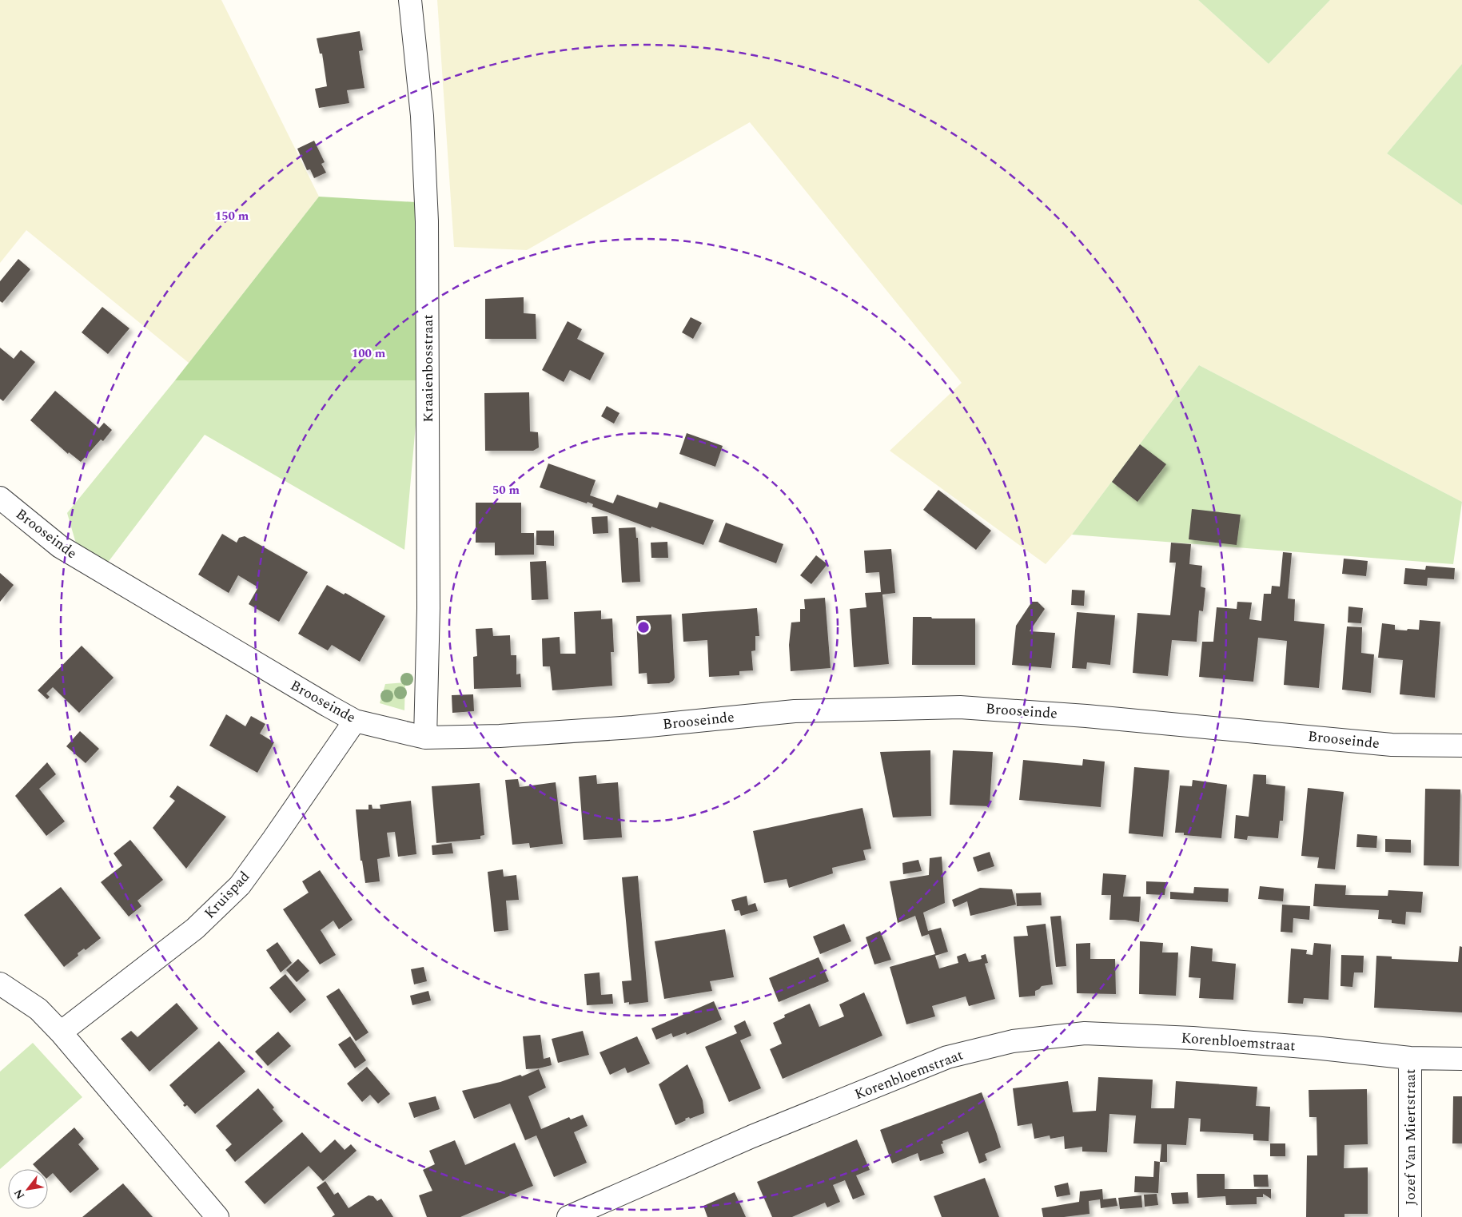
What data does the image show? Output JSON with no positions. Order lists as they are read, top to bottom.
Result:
{
  "streets": {
    "street": [
      "Kraaienbosstraat",
      "Brooseinde",
      "Kruispad",
      "Korenbloemstraat",
      "Jozef Van Miertstraat"
    ]
  },
  "crossings": [
    ["Kraaienbosstraat", "Brooseinde"],
    ["Brooseinde", "Kruispad"],
    ["Korenbloemstraat", "Jozef Van Miertstraat"]
  ],
  "north": "bottom left",
  "rings": ["150 m", "100 m", "50 m"]
}
